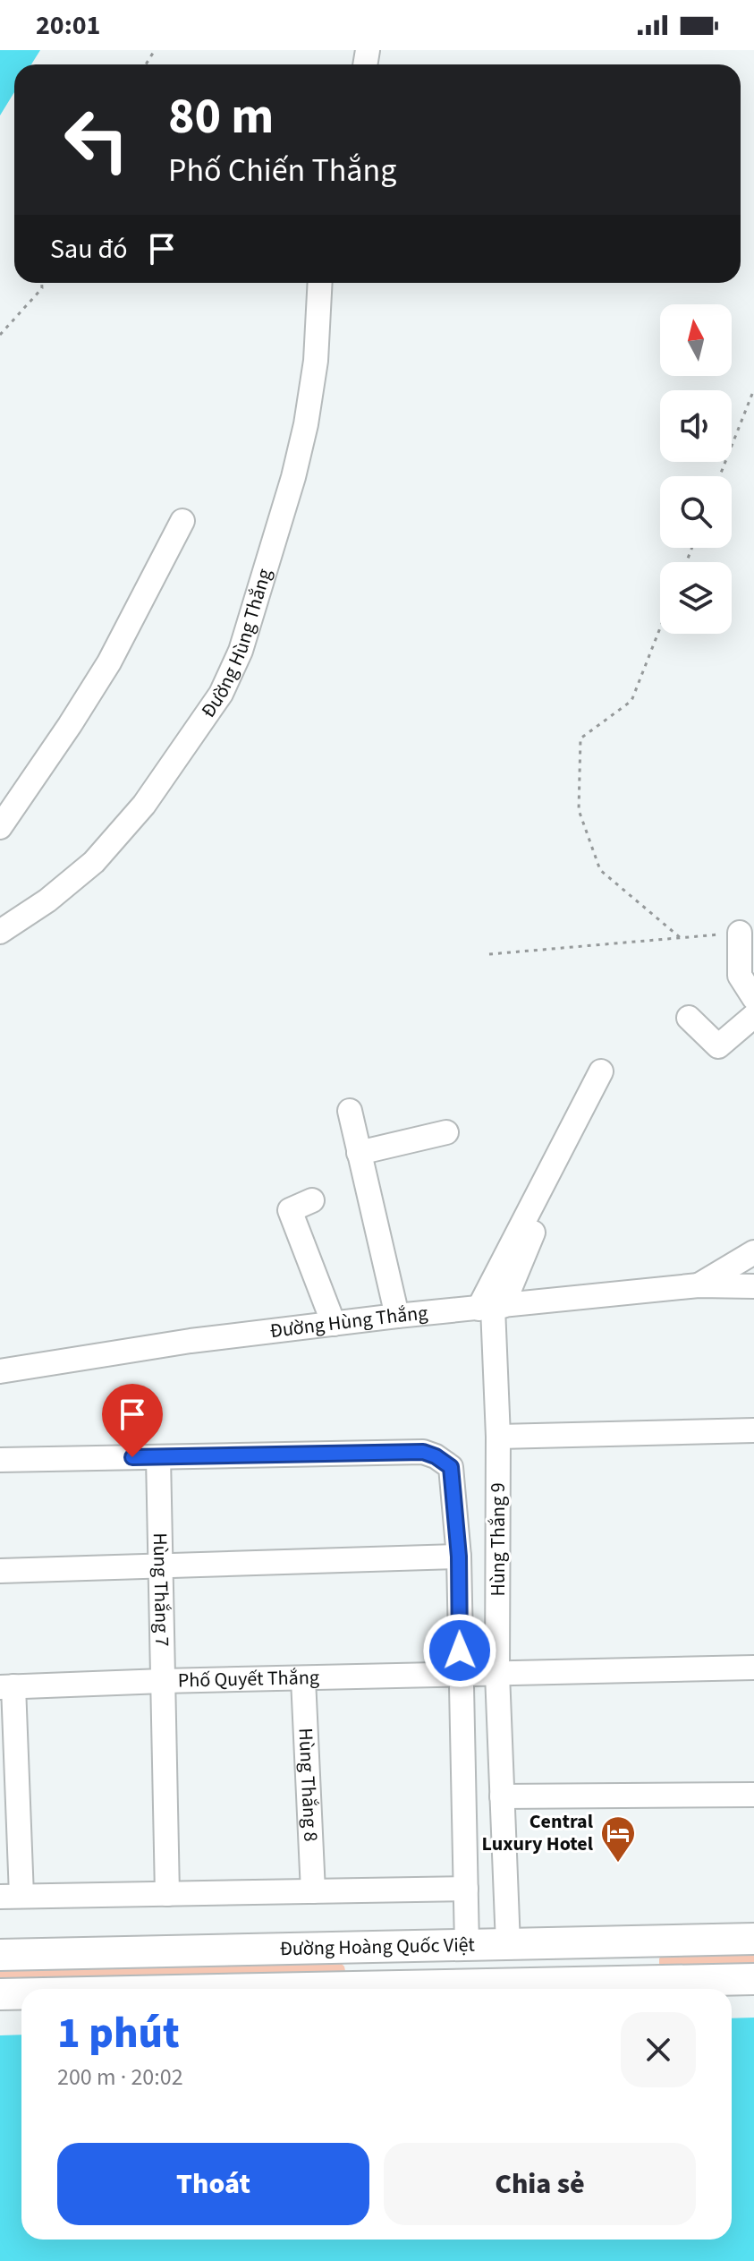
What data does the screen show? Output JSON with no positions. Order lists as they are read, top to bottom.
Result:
{
  "streets": {
    "main road": ["Đường Hoàng Quốc Việt"],
    "street": [
      "Đường Hùng Thắng",
      "Hùng Thắng 9",
      "Hùng Thắng 7",
      "Phố Quyết Thắng",
      "Hùng Thắng 8"
    ]
  },
  "crossings": [
    ["Đường Hùng Thắng", "Hùng Thắng 9"],
    ["Hùng Thắng 9", "Phố Quyết Thắng"],
    ["Hùng Thắng 9", "Đường Hoàng Quốc Việt"],
    ["Hùng Thắng 7", "Phố Quyết Thắng"],
    ["Phố Quyết Thắng", "Hùng Thắng 8"]
  ],
  "places": {
    "hotel": ["Central Luxury Hotel"]
  },
  "north": "top",
  "page": {
    "status": "20:01",
    "turn": ["80 m", "Phố Chiến Thắng"],
    "then": "Sau đó",
    "heading": ["1 phút", "200 m · 20:02"],
    "buttons": ["Thoát", "Chia sẻ"]
  }
}
